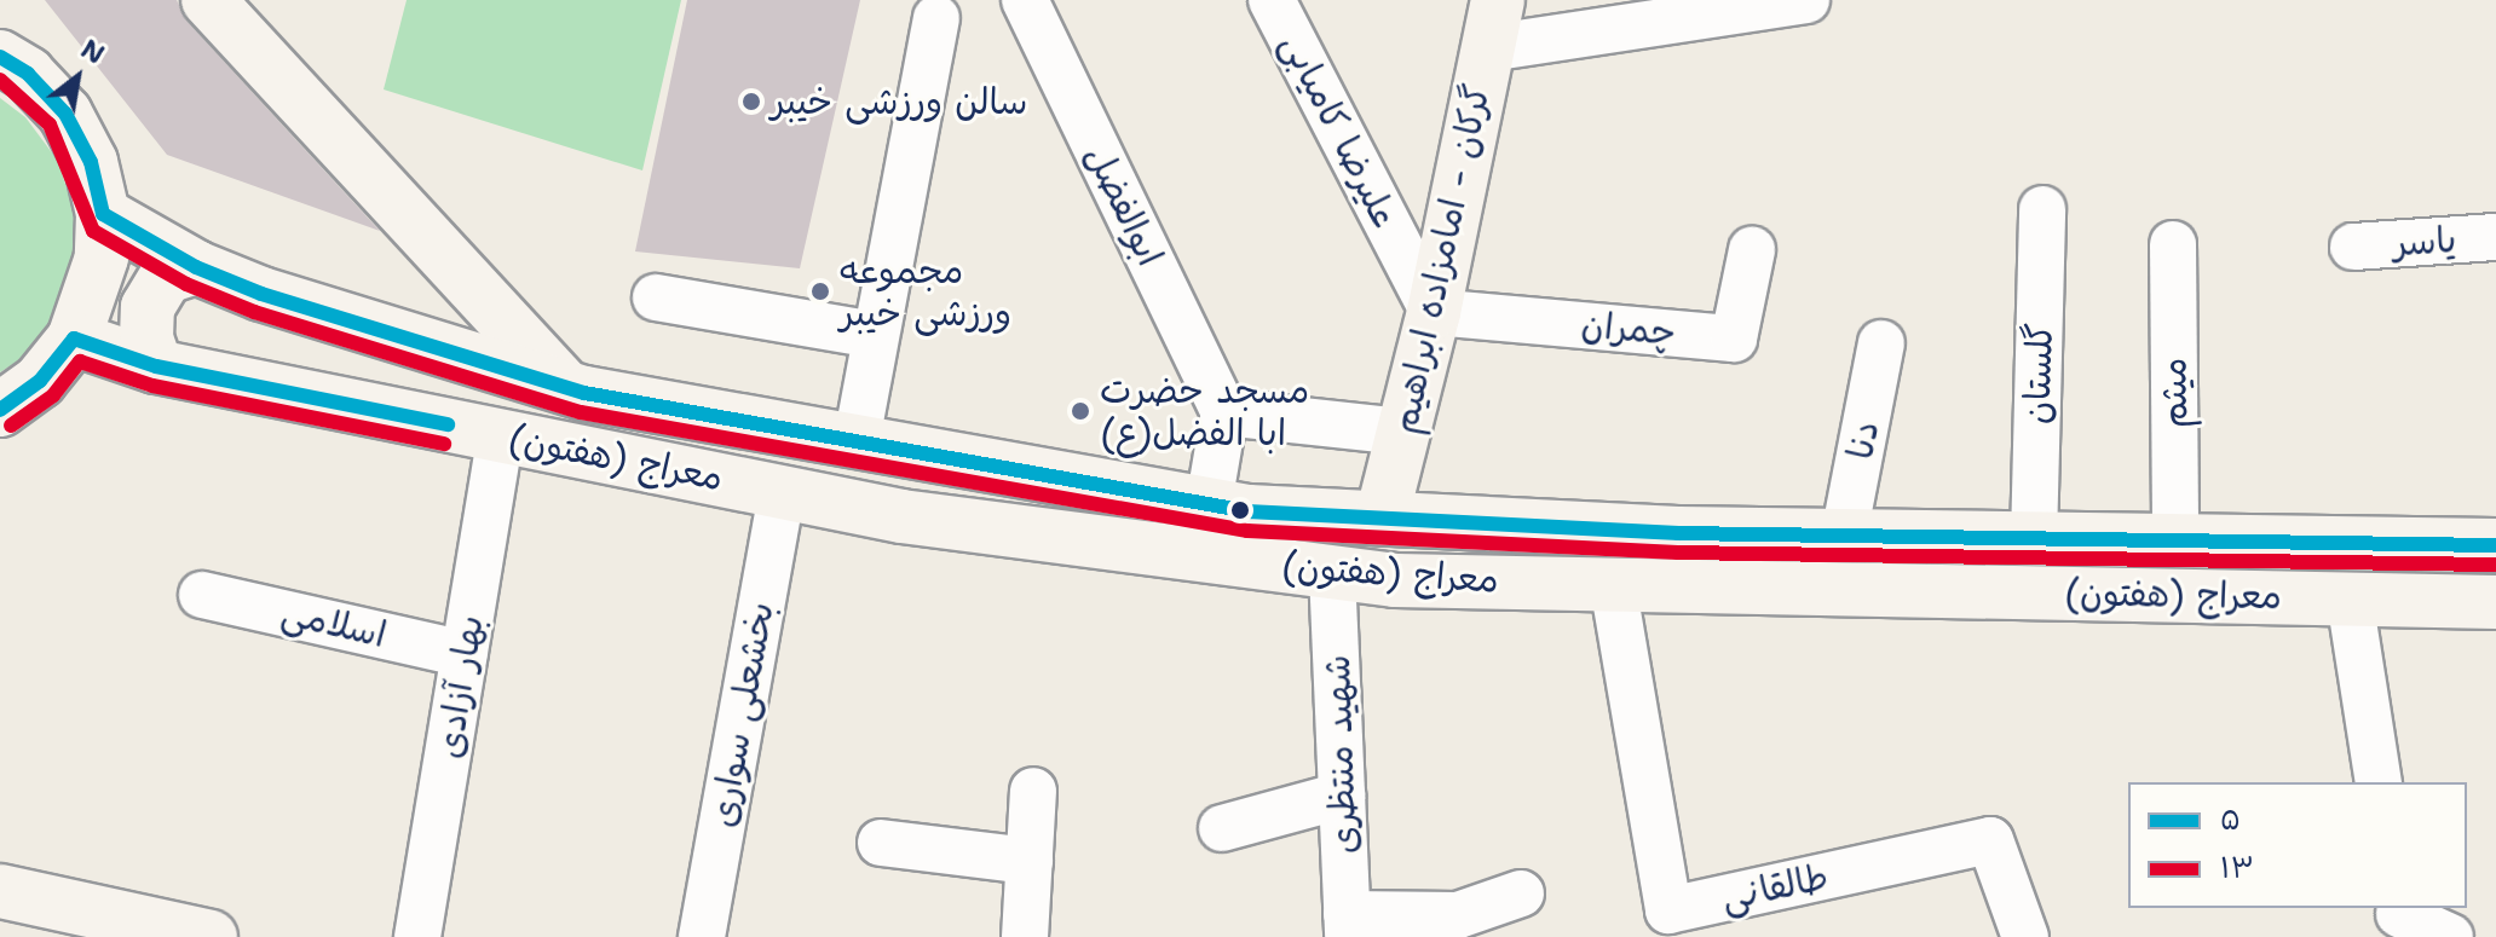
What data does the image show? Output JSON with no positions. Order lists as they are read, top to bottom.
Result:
{
  "streets": {
    "main road": ["گرکان - امامزاده ابراهیم", "معراج (هفتون)"],
    "street": [
      "علیرضا کامیابی",
      "ابوالفضل",
      "یاسر",
      "چمران",
      "گلستان",
      "میثم",
      "دنا",
      "اسلامی",
      "بهار آزادی",
      "بخشعلی سواری",
      "شهید منتظری",
      "طالقانی"
    ]
  },
  "crossings": [
    ["علیرضا کامیابی", "گرکان - امامزاده ابراهیم"],
    ["علیرضا کامیابی", "چمران"],
    ["گرکان - امامزاده ابراهیم", "چمران"],
    ["گرکان - امامزاده ابراهیم", "معراج (هفتون)"],
    ["گلستان", "معراج (هفتون)"],
    ["میثم", "معراج (هفتون)"],
    ["دنا", "معراج (هفتون)"],
    ["معراج (هفتون)", "بهار آزادی"],
    ["معراج (هفتون)", "بخشعلی سواری"],
    ["معراج (هفتون)", "شهید منتظری"],
    ["معراج (هفتون)", "طالقانی"],
    ["اسلامی", "بهار آزادی"]
  ],
  "places": ["سالن ورزشی خیبر", "مجموعه ورزشی خیبر", "مسجد حضرت ابا الفضل(ع)"],
  "lines": ["transit line ۵", "transit line ۱۳"],
  "legend": ["۵", "۱۳"],
  "north": "top right"
}
